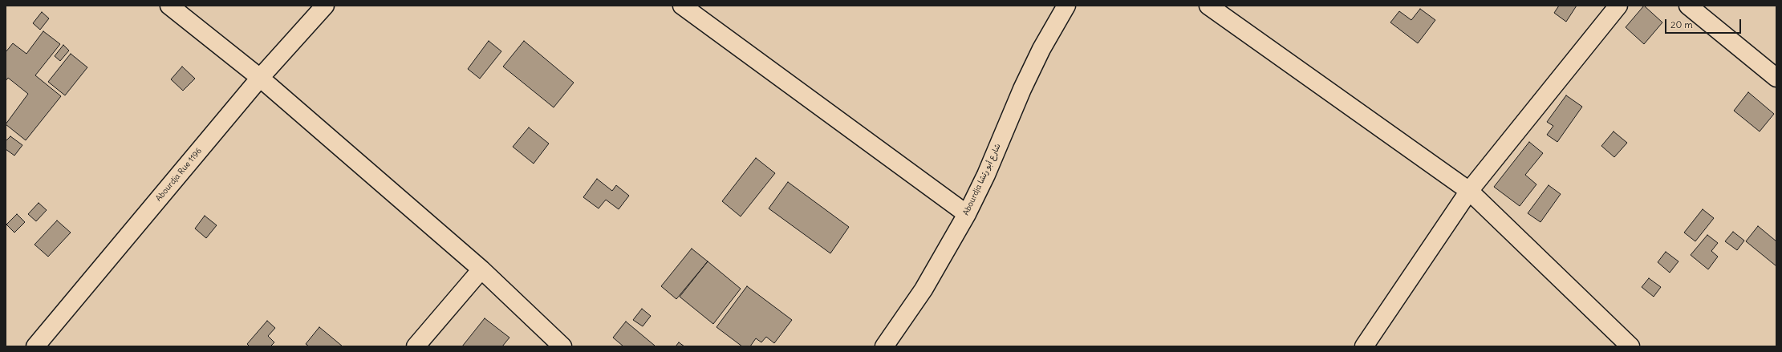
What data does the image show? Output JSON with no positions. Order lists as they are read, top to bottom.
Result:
{
  "streets": {
    "street": ["Abourdja Rue 1196", "Abourdja شارع أبو رتشا"]
  },
  "scale_bar": "20 m"
}
